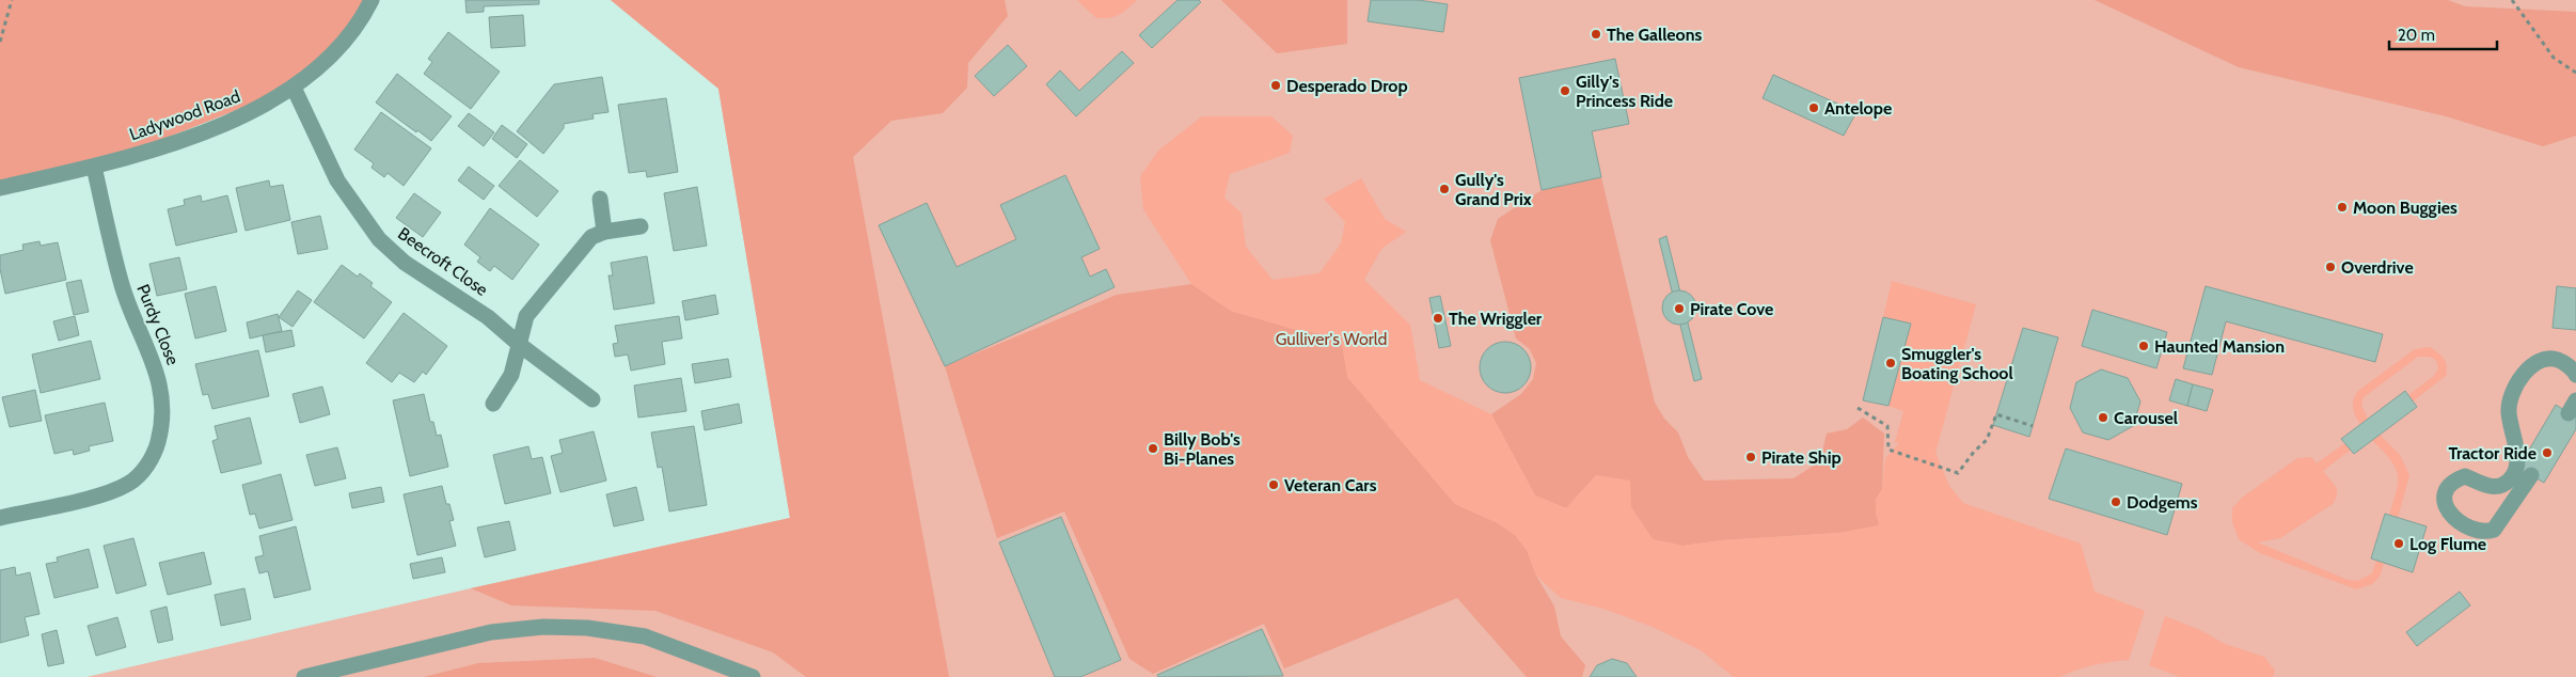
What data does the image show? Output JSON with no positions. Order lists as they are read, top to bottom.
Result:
{
  "streets": {
    "street": ["Ladywood Road", "Beecroft Close", "Purdy Close"]
  },
  "crossings": [
    ["Ladywood Road", "Beecroft Close"],
    ["Ladywood Road", "Purdy Close"]
  ],
  "parks": ["Gulliver's World"],
  "places": [
    "The Galleons",
    "Desperado Drop",
    "Gilly's Princess Ride",
    "Antelope",
    "Gully's Grand Prix",
    "Moon Buggies",
    "Overdrive",
    "Pirate Cove",
    "The Wriggler",
    "Haunted Mansion",
    "Smuggler's Boating School",
    "Carousel",
    "Billy Bob's Bi-Planes",
    "Tractor Ride",
    "Pirate Ship",
    "Veteran Cars",
    "Dodgems",
    "Log Flume"
  ],
  "scale_bar": "20 m"
}
